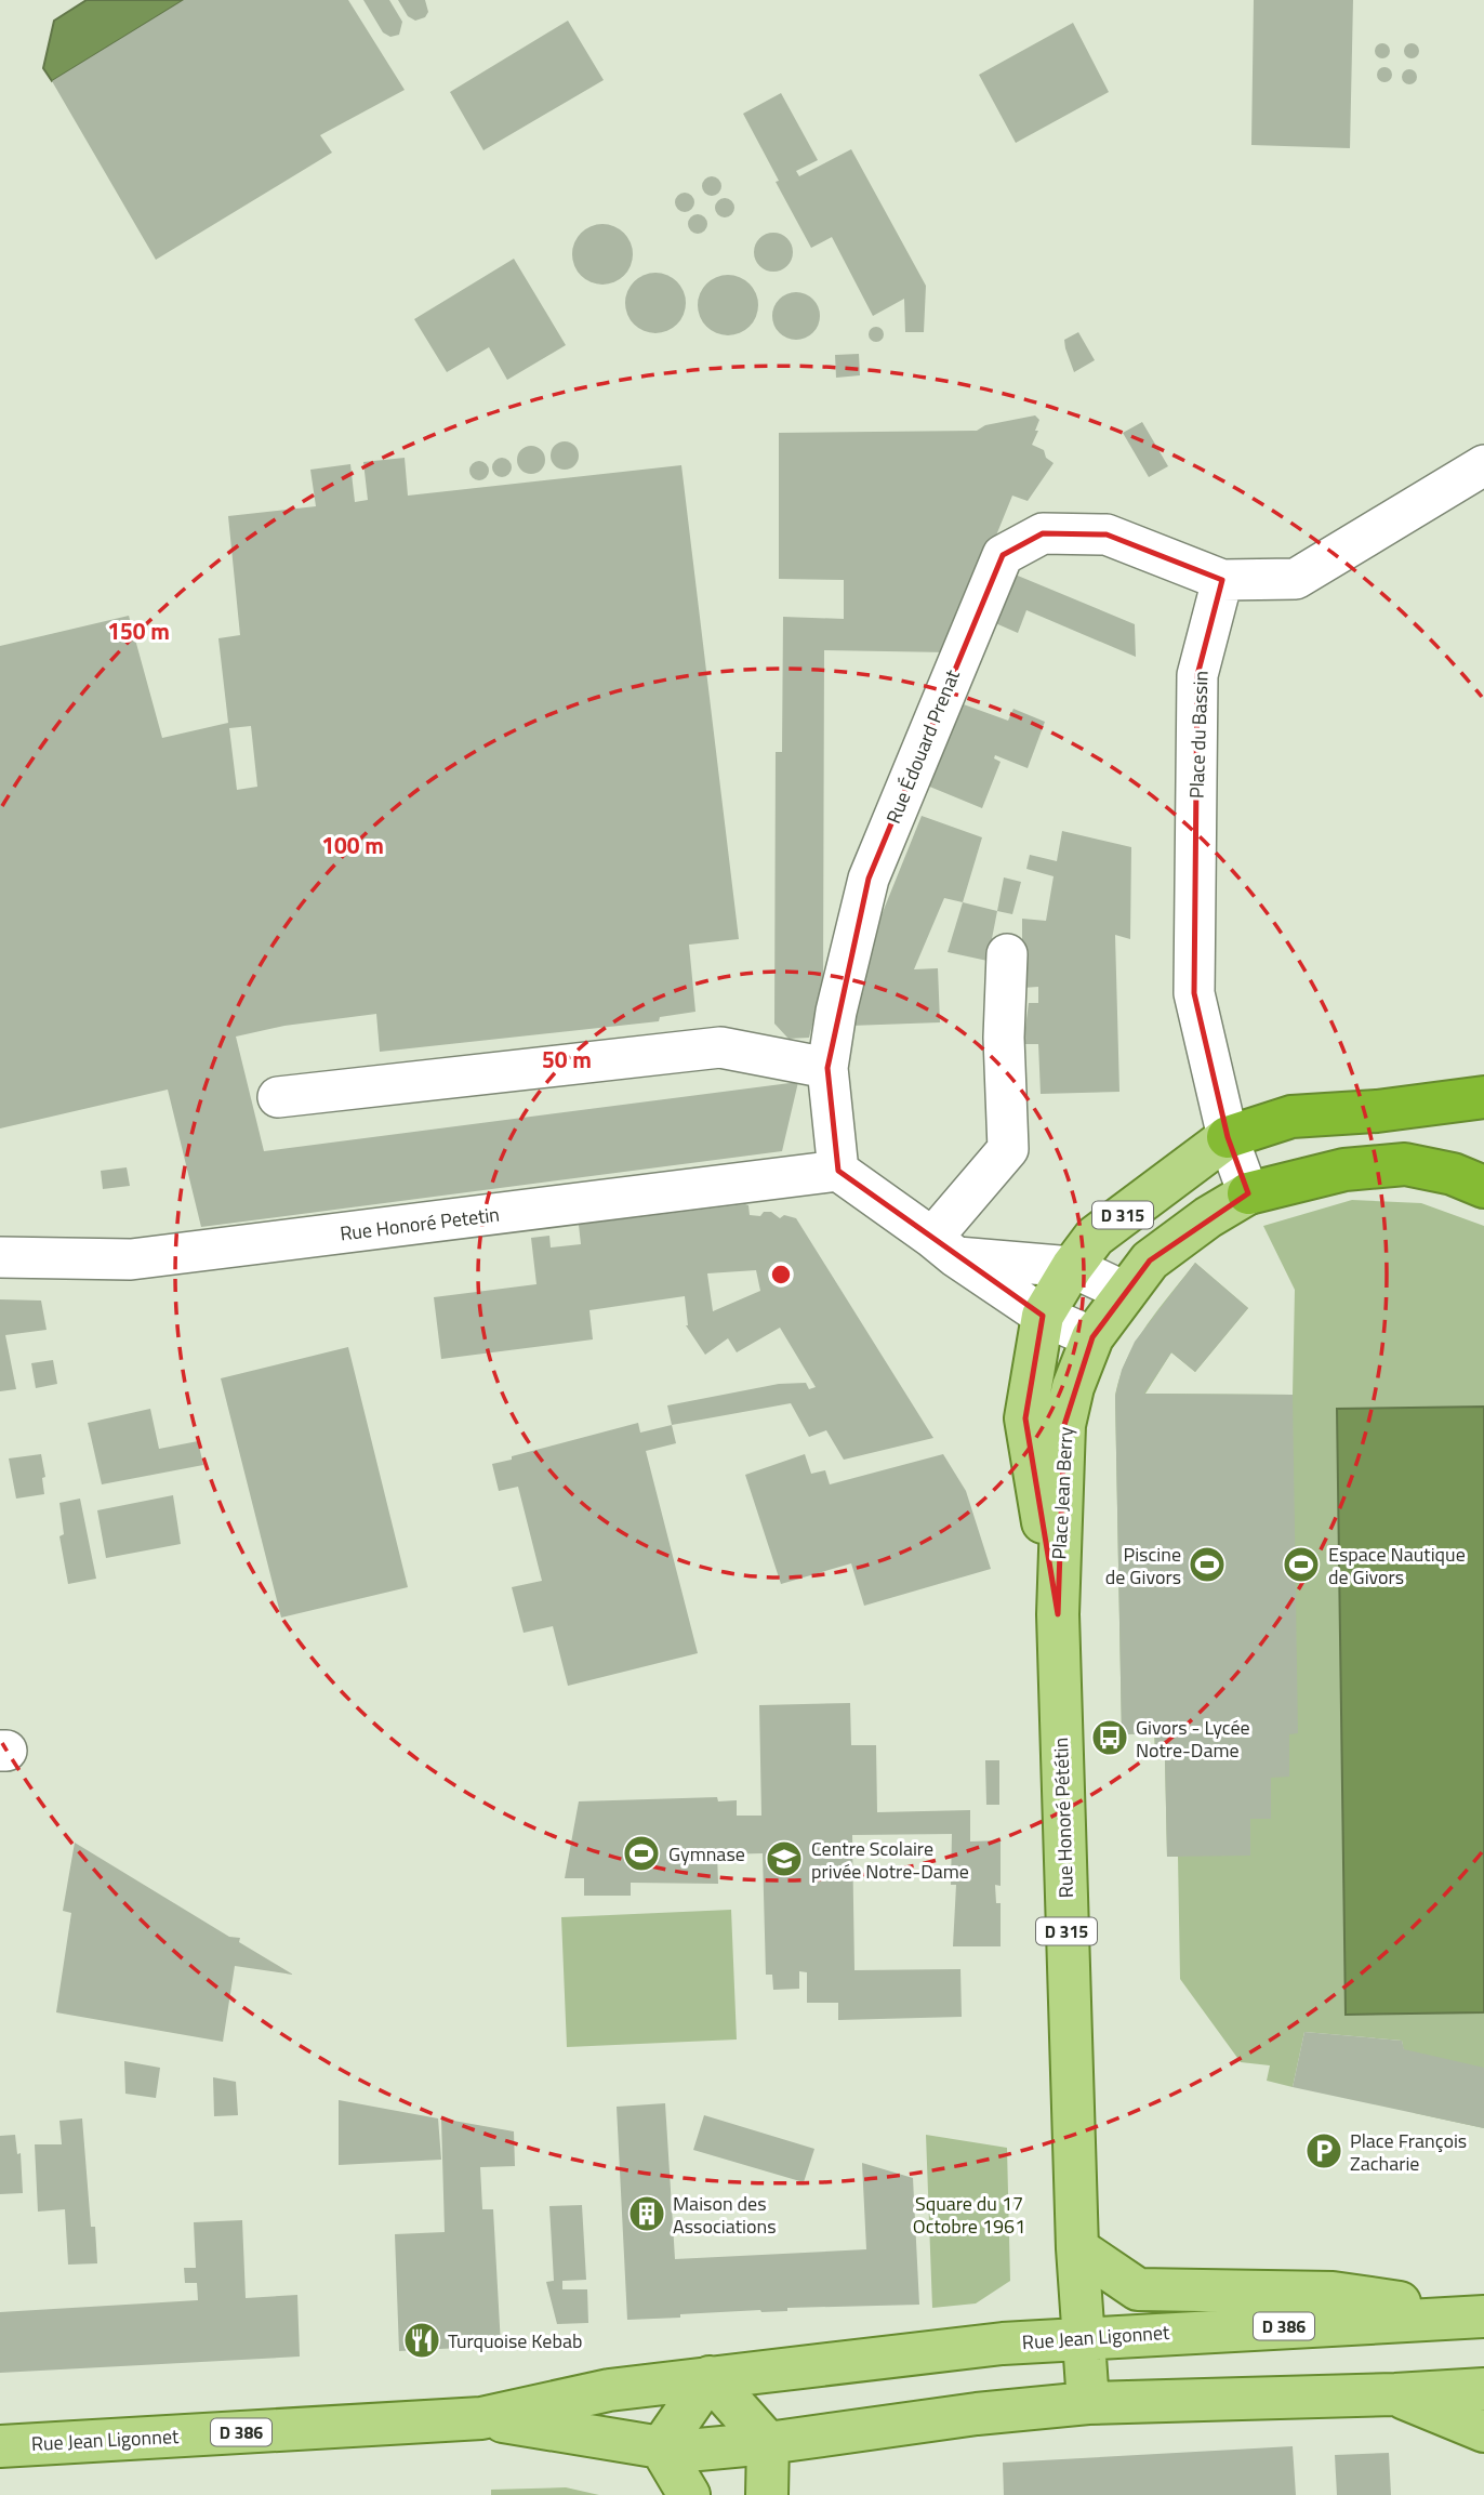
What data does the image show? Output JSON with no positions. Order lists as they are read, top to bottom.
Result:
{
  "streets": {
    "main road": [
      "D 315",
      "Place Jean Berry",
      "Rue Honoré Pététin",
      "D 386",
      "Rue Jean Ligonnet"
    ],
    "street": ["Place du Bassin", "Rue Édouard Prenat", "Rue Honoré Petetin"]
  },
  "crossings": [
    ["Place du Bassin", "Rue Édouard Prenat"],
    ["Place du Bassin", "Place Jean Berry"],
    ["Rue Édouard Prenat", "Rue Honoré Petetin"],
    ["Place Jean Berry", "Rue Honoré Pététin"],
    ["Rue Honoré Pététin", "Rue Jean Ligonnet"]
  ],
  "parks": ["Square du 17 Octobre 1961"],
  "places": {
    "sports": ["Piscine de Givors", "Espace Nautique de Givors", "Gymnase"],
    "bus stop": ["Givors - Lycée Notre-Dame"],
    "school or university": ["Centre Scolaire privée Notre-Dame"],
    "parking": ["Place François Zacharie"],
    "building": ["Maison des Associations"],
    "restaurant": ["Turquoise Kebab"]
  },
  "rings": ["150 m", "100 m", "50 m"]
}
